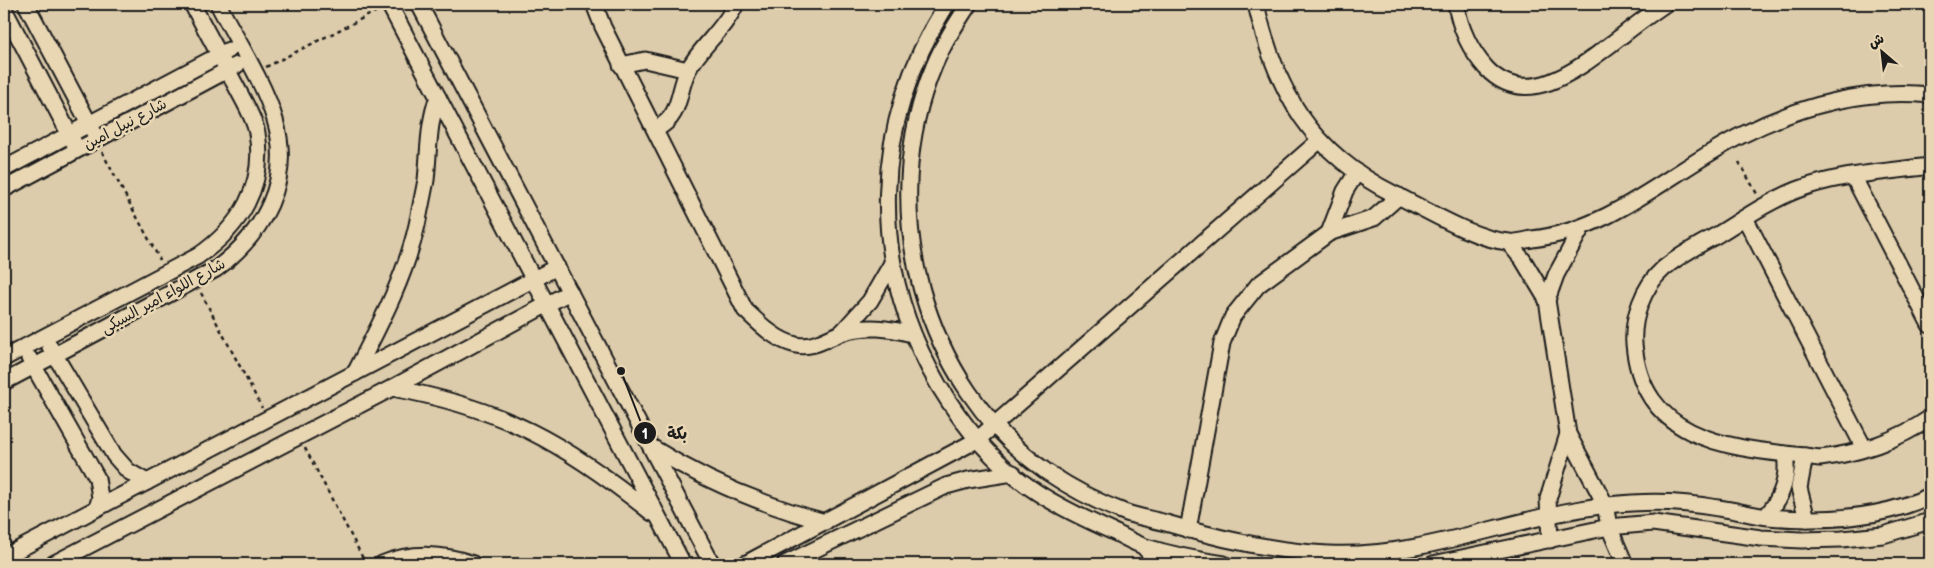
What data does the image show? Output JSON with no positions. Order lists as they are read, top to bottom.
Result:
{
  "streets": {
    "street": ["شارع نبيل امين", "شارع اللواء امير السبكى"]
  },
  "crossings": [
    ["شارع نبيل امين", "شارع اللواء امير السبكى"]
  ],
  "places": ["بكة"],
  "north": "top left"
}
